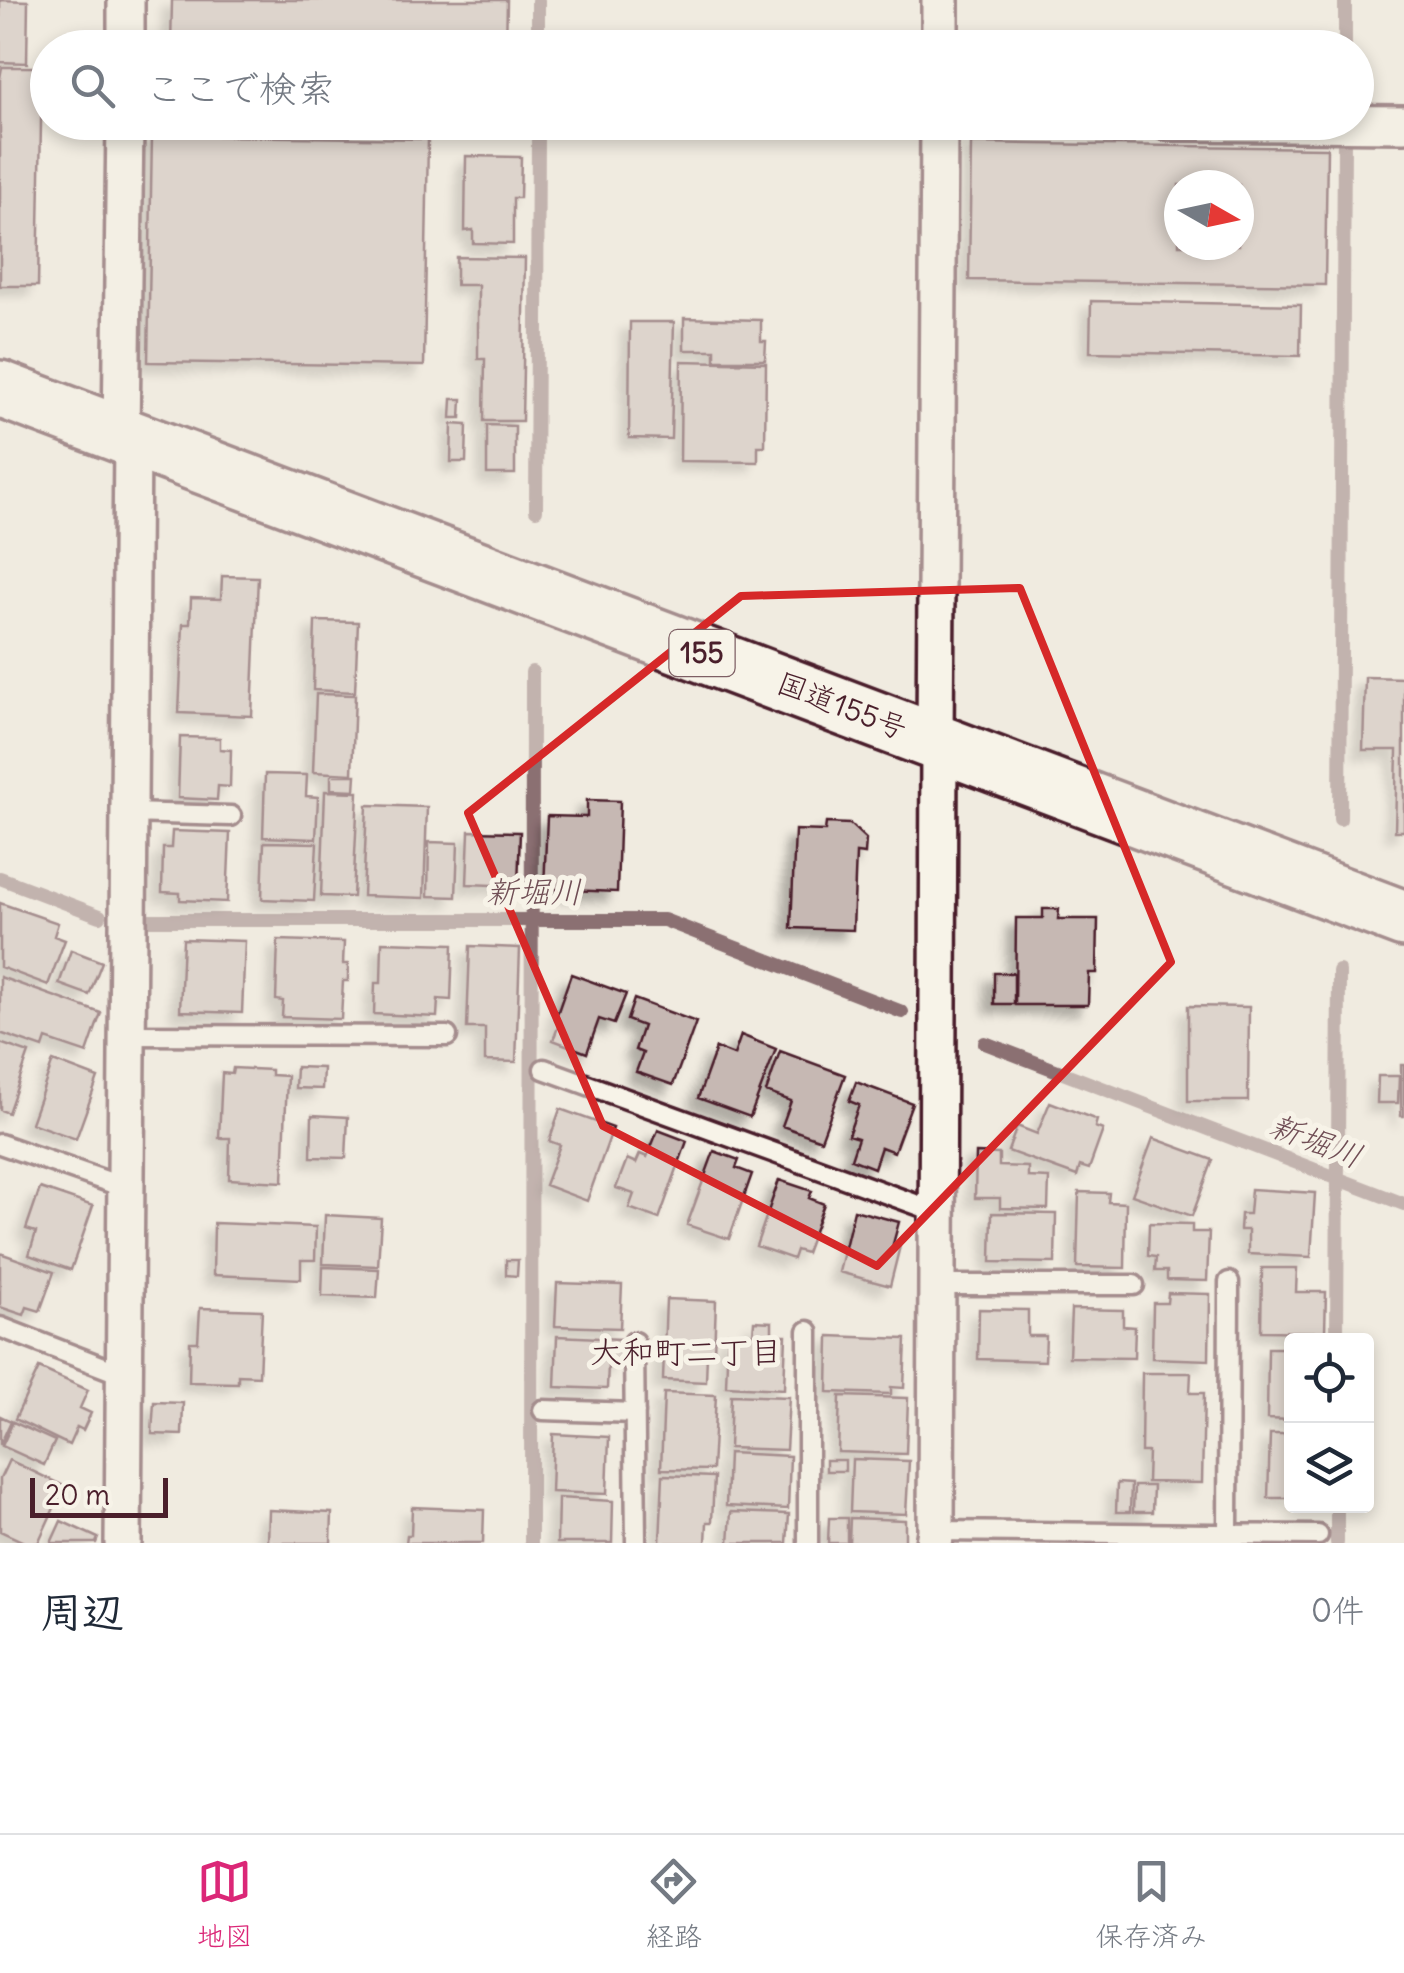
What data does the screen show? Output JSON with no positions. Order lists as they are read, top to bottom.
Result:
{
  "streets": {
    "highway": ["155", "国道155号"]
  },
  "districts": ["大和町二丁目"],
  "water": ["新堀川"],
  "scale_bar": "20 m",
  "north": "right",
  "page": {
    "search": "ここで検索",
    "scale": "20 m",
    "heading": ["周辺", "0件"],
    "nav": ["地図", "経路", "保存済み"]
  }
}
